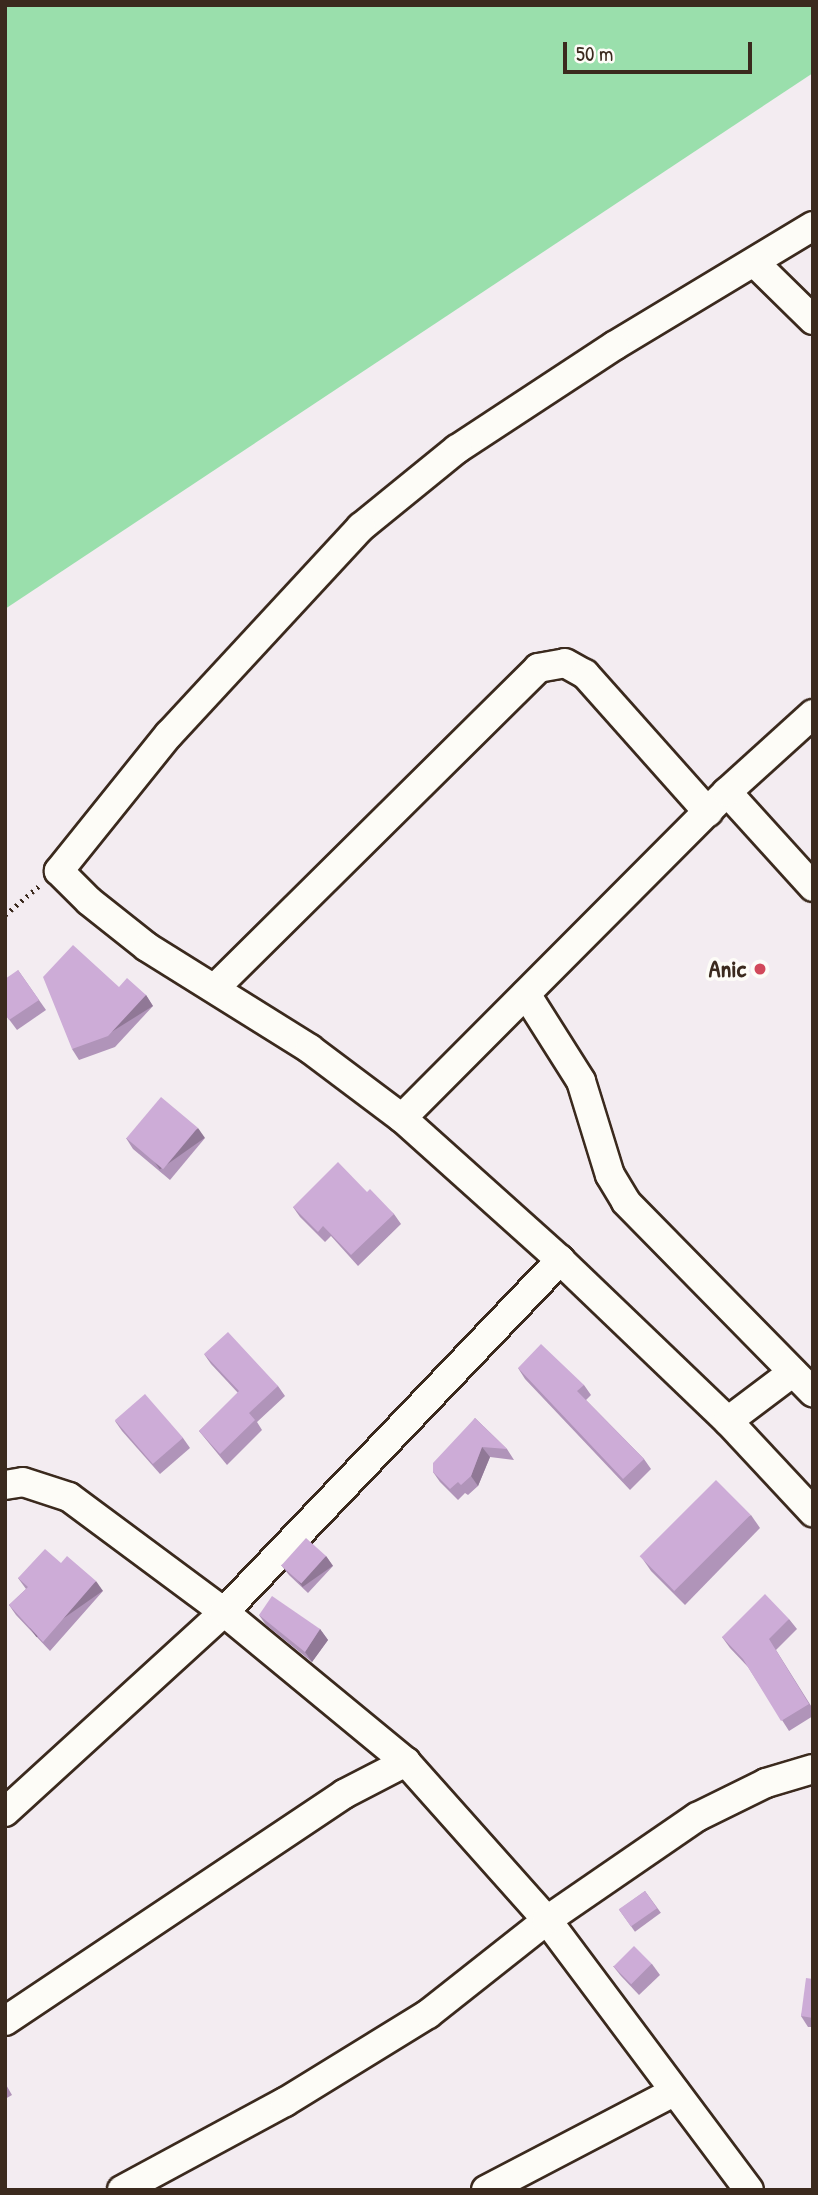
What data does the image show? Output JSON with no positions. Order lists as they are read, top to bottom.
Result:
{
  "places": ["Anic"],
  "scale_bar": "50 m"
}
